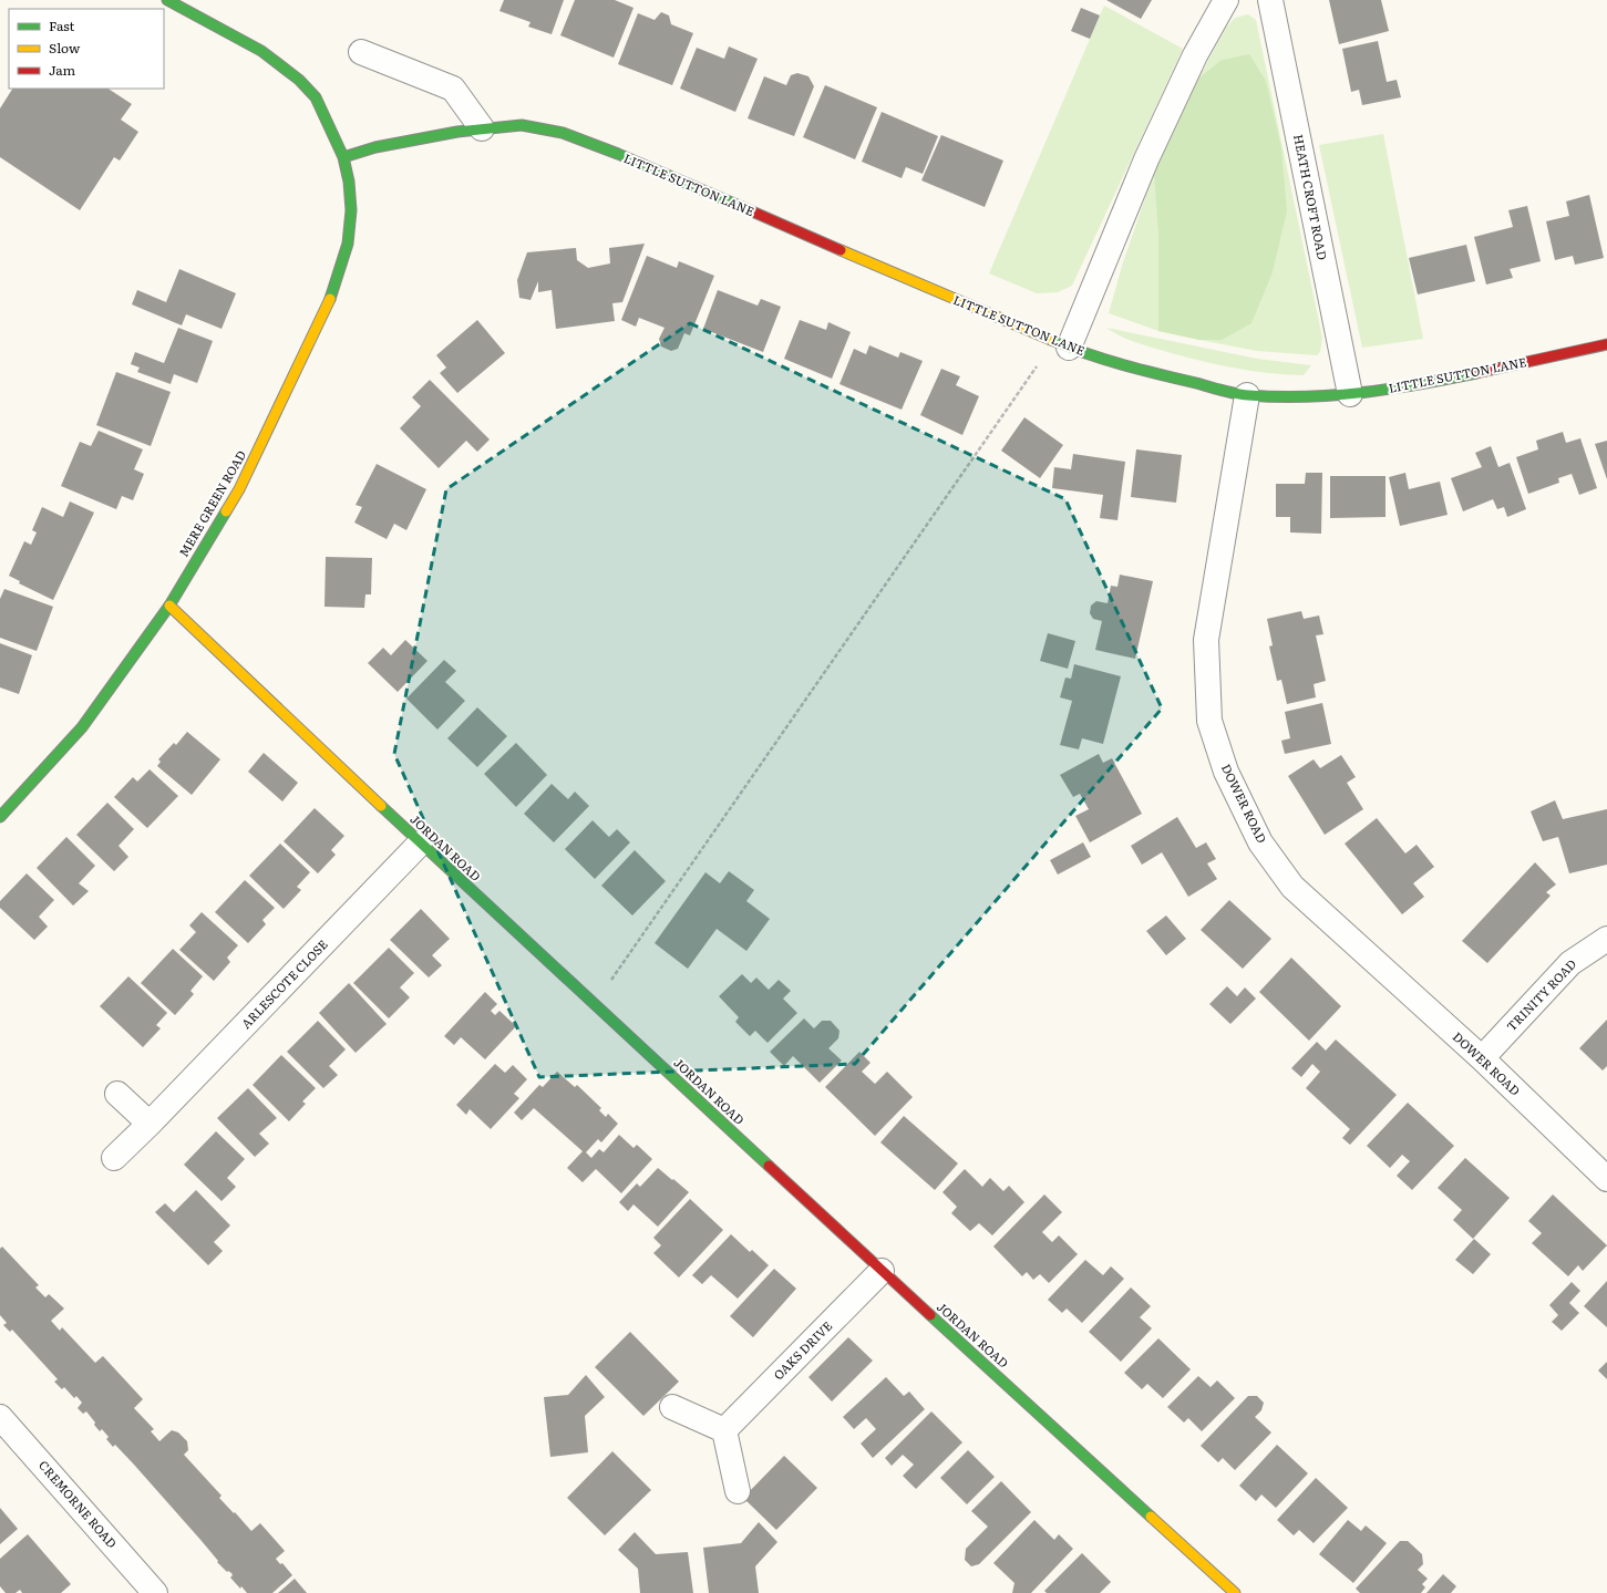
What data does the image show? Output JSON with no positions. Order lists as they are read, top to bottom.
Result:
{
  "streets": {
    "street": [
      "LITTLE SUTTON LANE",
      "HEATH CROFT ROAD",
      "MERE GREEN ROAD",
      "DOWER ROAD",
      "JORDAN ROAD",
      "ARLESCOTE CLOSE",
      "TRINITY ROAD",
      "OAKS DRIVE",
      "CREMORNE ROAD"
    ]
  },
  "crossings": [
    ["LITTLE SUTTON LANE", "HEATH CROFT ROAD"],
    ["LITTLE SUTTON LANE", "MERE GREEN ROAD"],
    ["LITTLE SUTTON LANE", "DOWER ROAD"],
    ["MERE GREEN ROAD", "JORDAN ROAD"],
    ["DOWER ROAD", "TRINITY ROAD"],
    ["JORDAN ROAD", "ARLESCOTE CLOSE"],
    ["JORDAN ROAD", "OAKS DRIVE"]
  ],
  "legend": ["Fast", "Slow", "Jam"]
}
